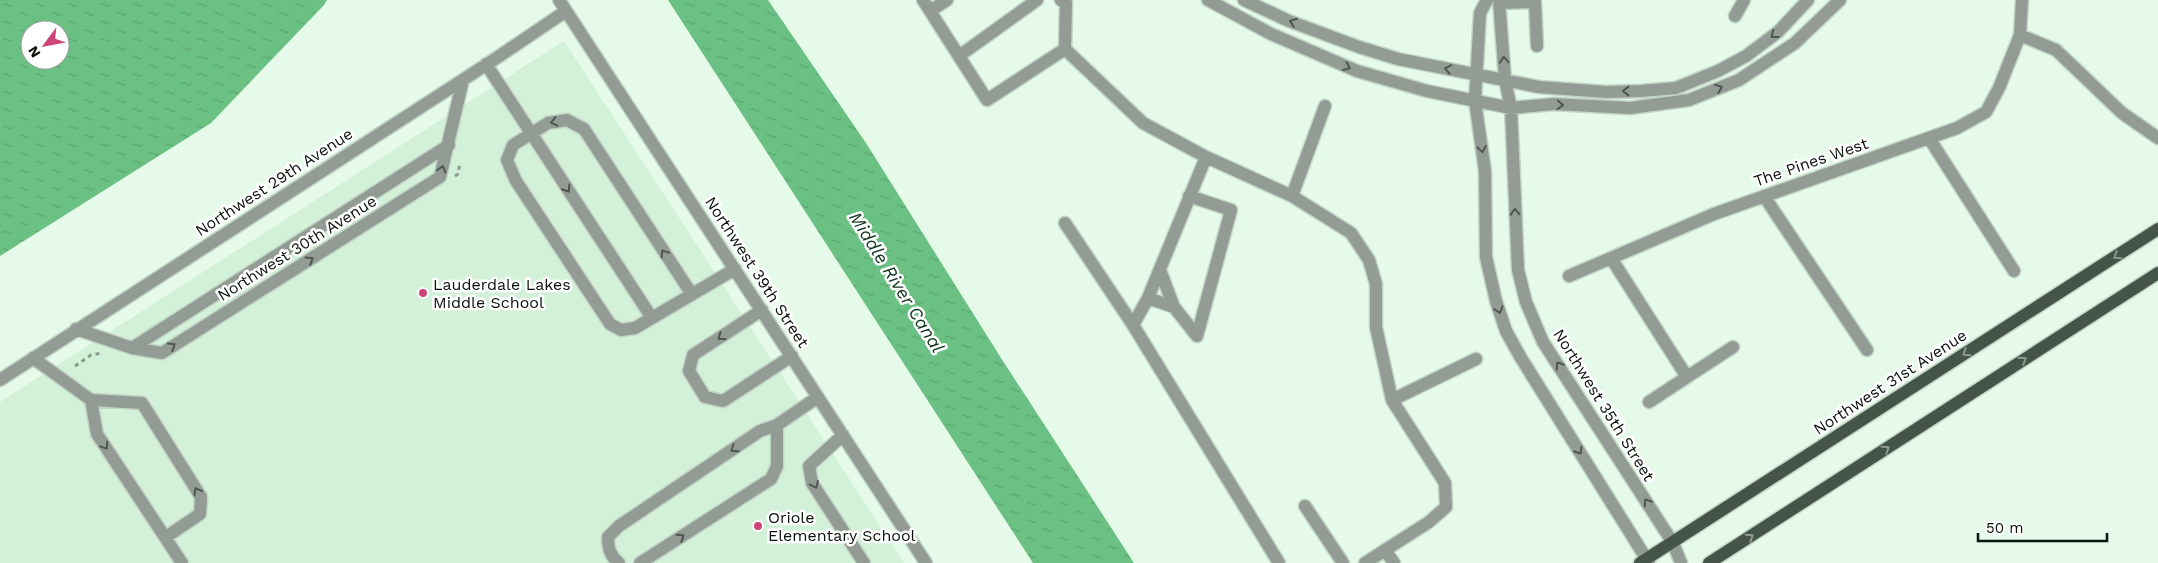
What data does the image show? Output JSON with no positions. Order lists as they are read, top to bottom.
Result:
{
  "streets": {
    "main road": ["Northwest 31st Avenue"],
    "street": [
      "The Pines West",
      "Northwest 29th Avenue",
      "Northwest 30th Avenue",
      "Northwest 39th Street",
      "Northwest 35th Street"
    ]
  },
  "crossings": [
    ["Northwest 29th Avenue", "Northwest 30th Avenue"],
    ["Northwest 29th Avenue", "Northwest 39th Street"],
    ["Northwest 31st Avenue", "Northwest 35th Street"]
  ],
  "water": ["Middle River Canal"],
  "places": ["Lauderdale Lakes Middle School", "Oriole Elementary School"],
  "scale_bar": "50 m",
  "north": "bottom left"
}
